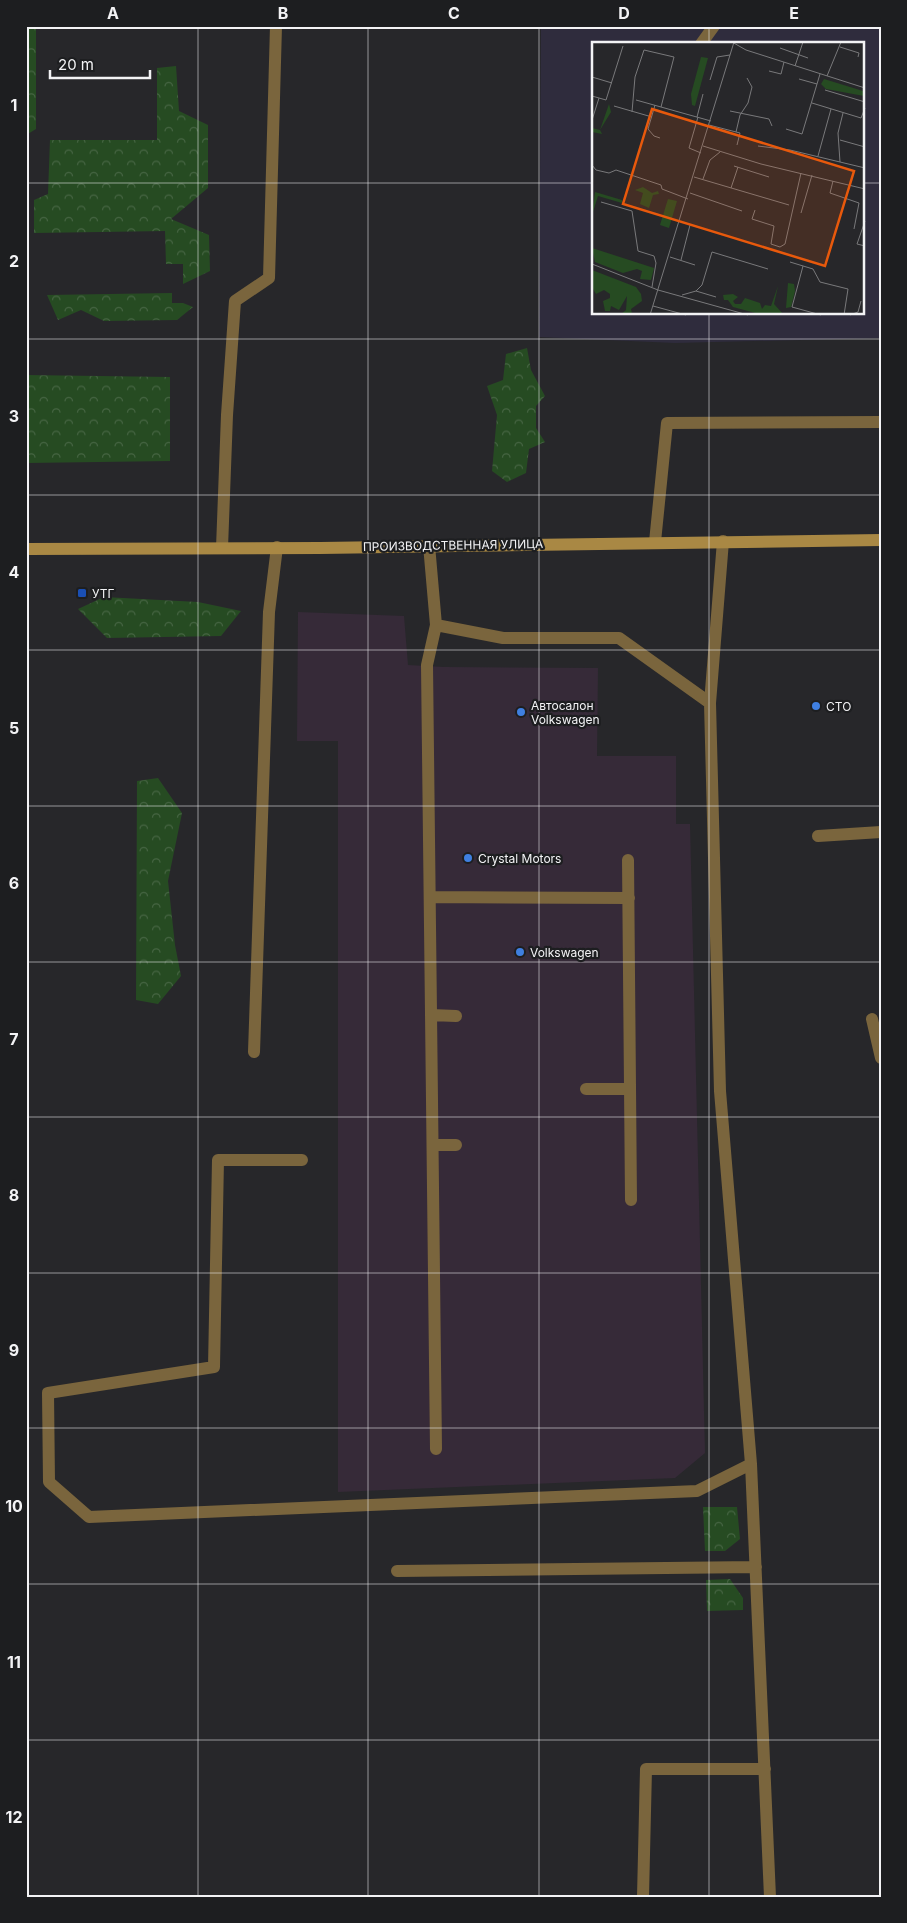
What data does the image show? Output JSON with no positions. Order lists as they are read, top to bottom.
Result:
{
  "streets": {
    "main road": ["ПРОИЗВОДСТВЕННАЯ УЛИЦА"]
  },
  "places": {
    "transit": ["УТГ"],
    "other": [
      "СТО",
      "Автосалон Volkswagen",
      "Crystal Motors",
      "Volkswagen"
    ]
  },
  "scale_bar": "20 m",
  "grid": {
    "columns": [
      "A",
      "B",
      "C",
      "D",
      "E"
    ],
    "rows": [
      "1",
      "2",
      "3",
      "4",
      "5",
      "6",
      "7",
      "8",
      "9",
      "10",
      "11",
      "12"
    ]
  }
}
